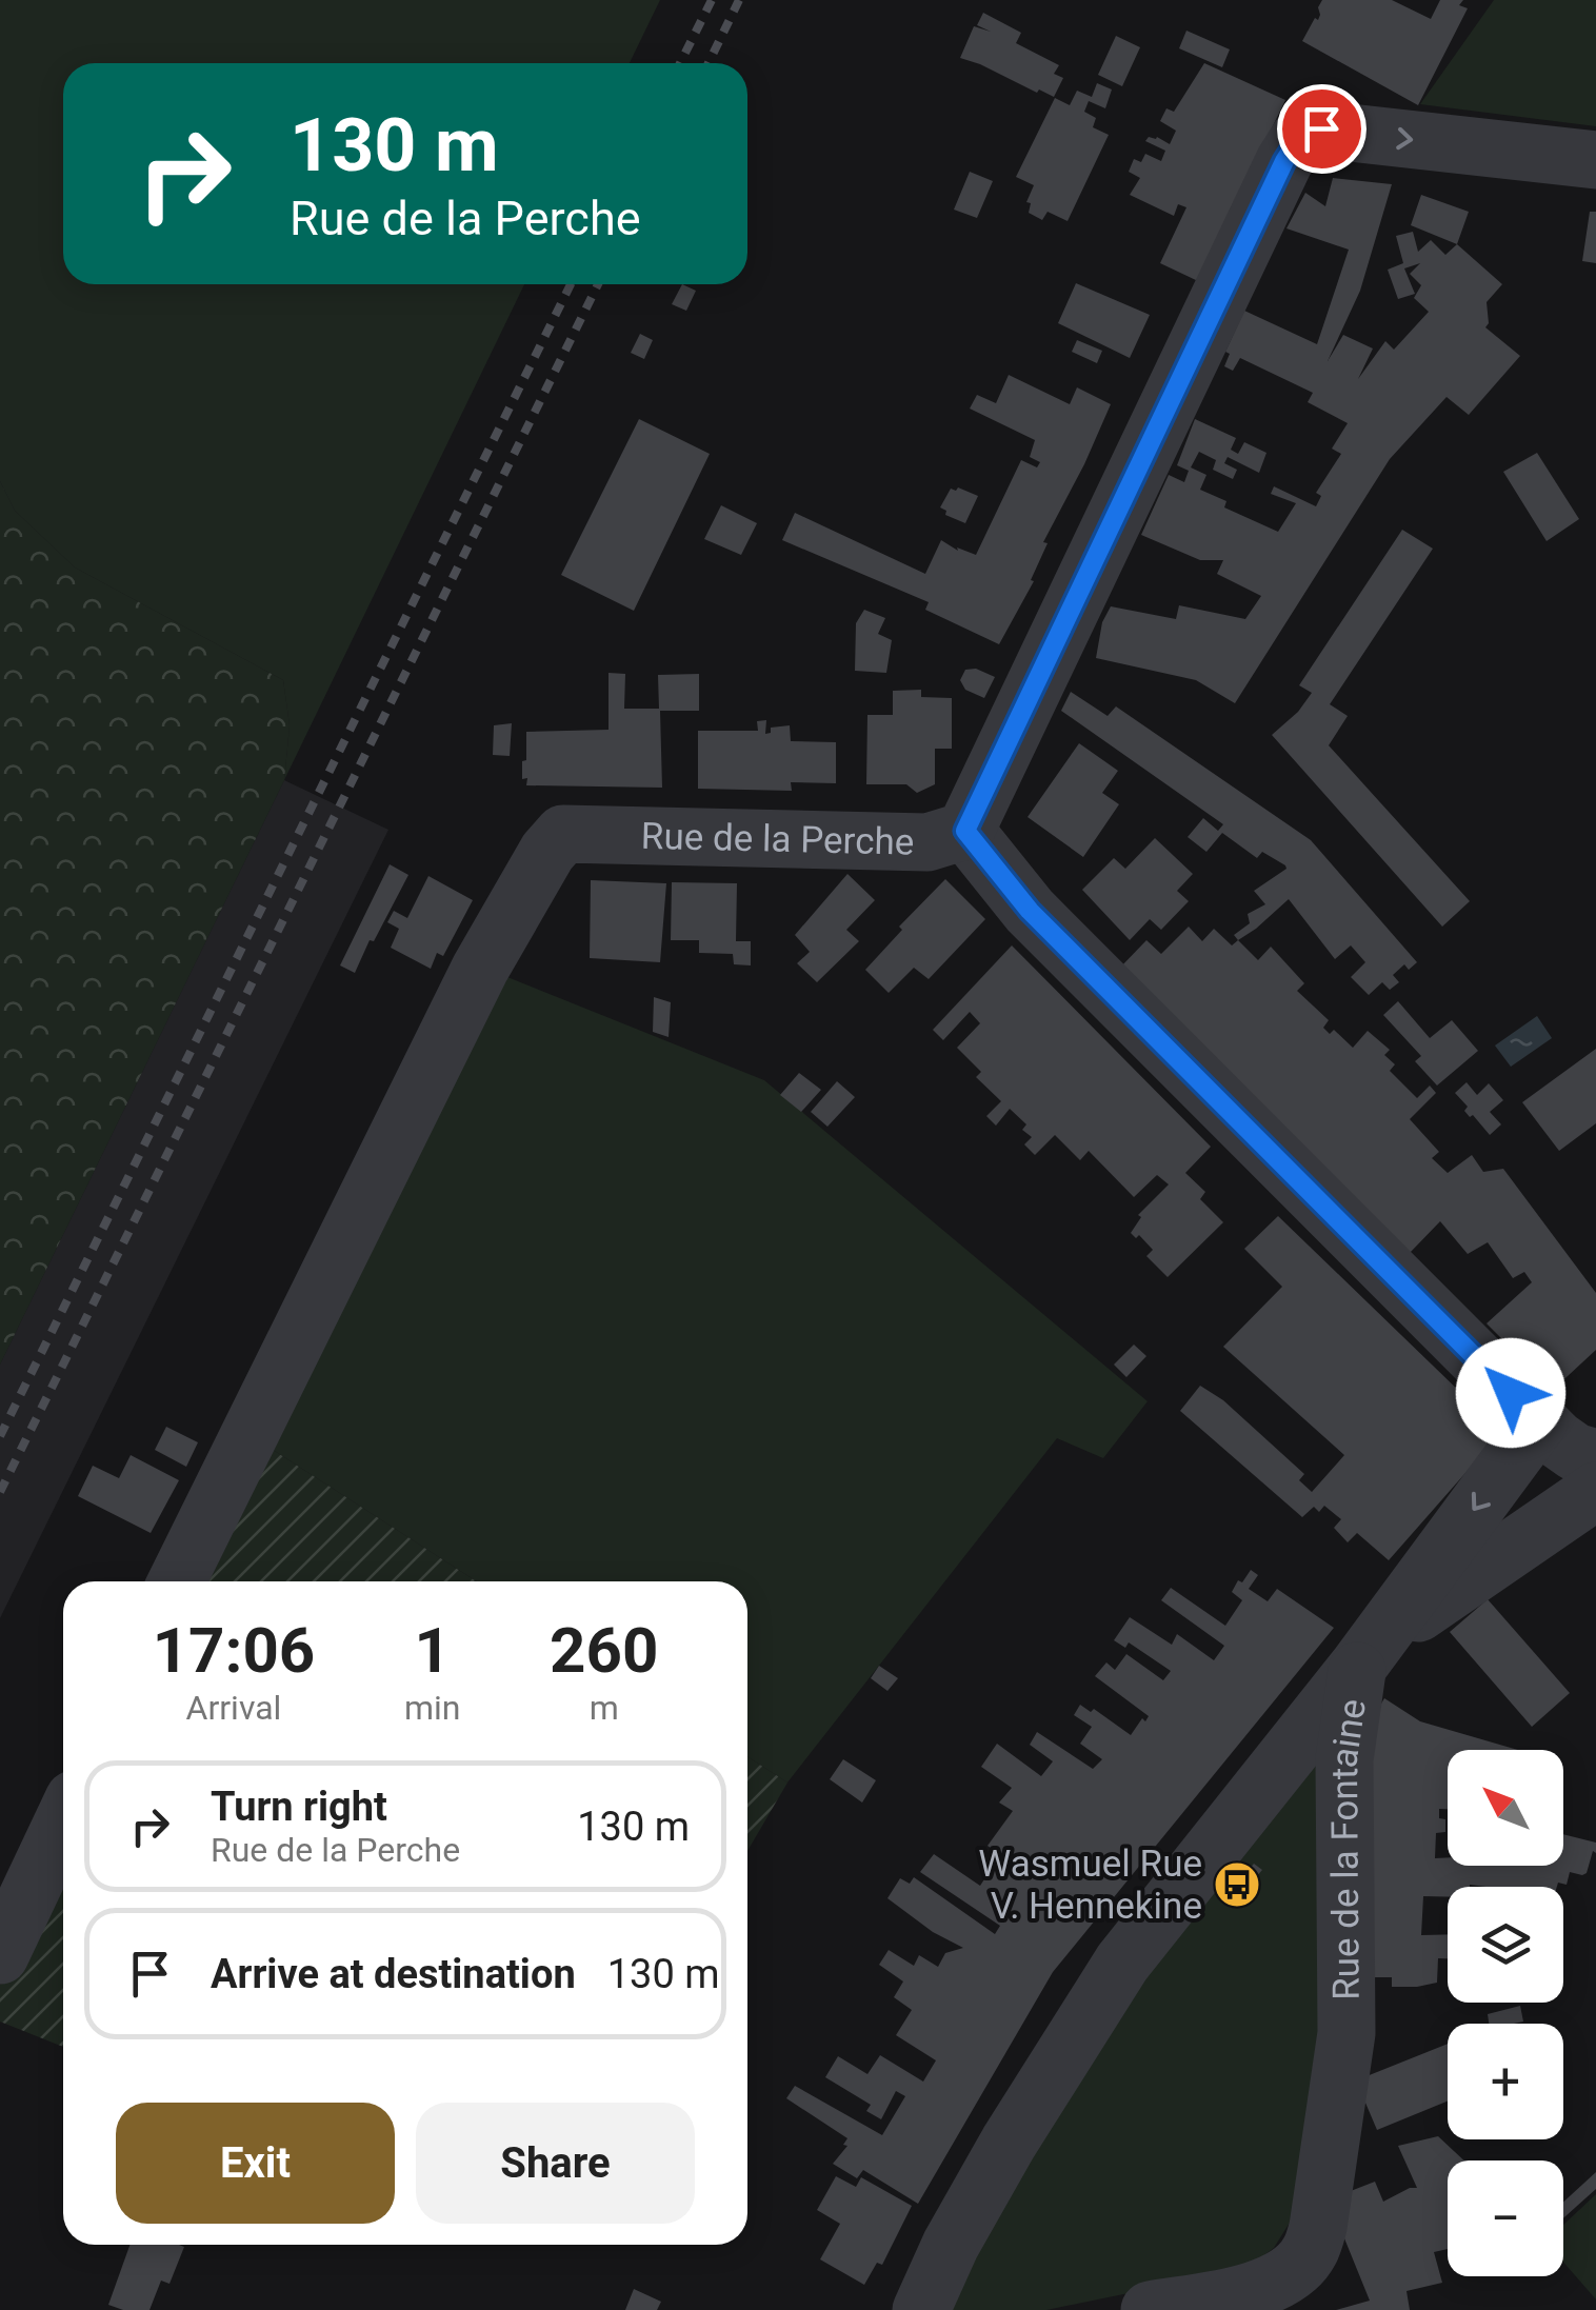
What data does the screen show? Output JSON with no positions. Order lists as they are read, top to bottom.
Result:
{
  "streets": {
    "street": ["Rue de la Perche", "Rue de la Fontaine"]
  },
  "one_way": ["Rue de la Perche"],
  "places": {
    "bus stop": ["Wasmuel Rue V. Hennekine"]
  },
  "north": "top left",
  "page": {
    "turn": ["130 m", "Rue de la Perche"],
    "eta": [
      "17:06",
      "Arrival",
      "1",
      "min",
      "260",
      "m"
    ],
    "map_buttons": ["+", "−"],
    "list": [
      {
        "name": "Turn right",
        "note": "Rue de la Perche",
        "value": "130 m"
      },
      {
        "name": "Arrive at destination",
        "value": "130 m"
      }
    ],
    "buttons": ["Exit", "Share"]
  }
}
